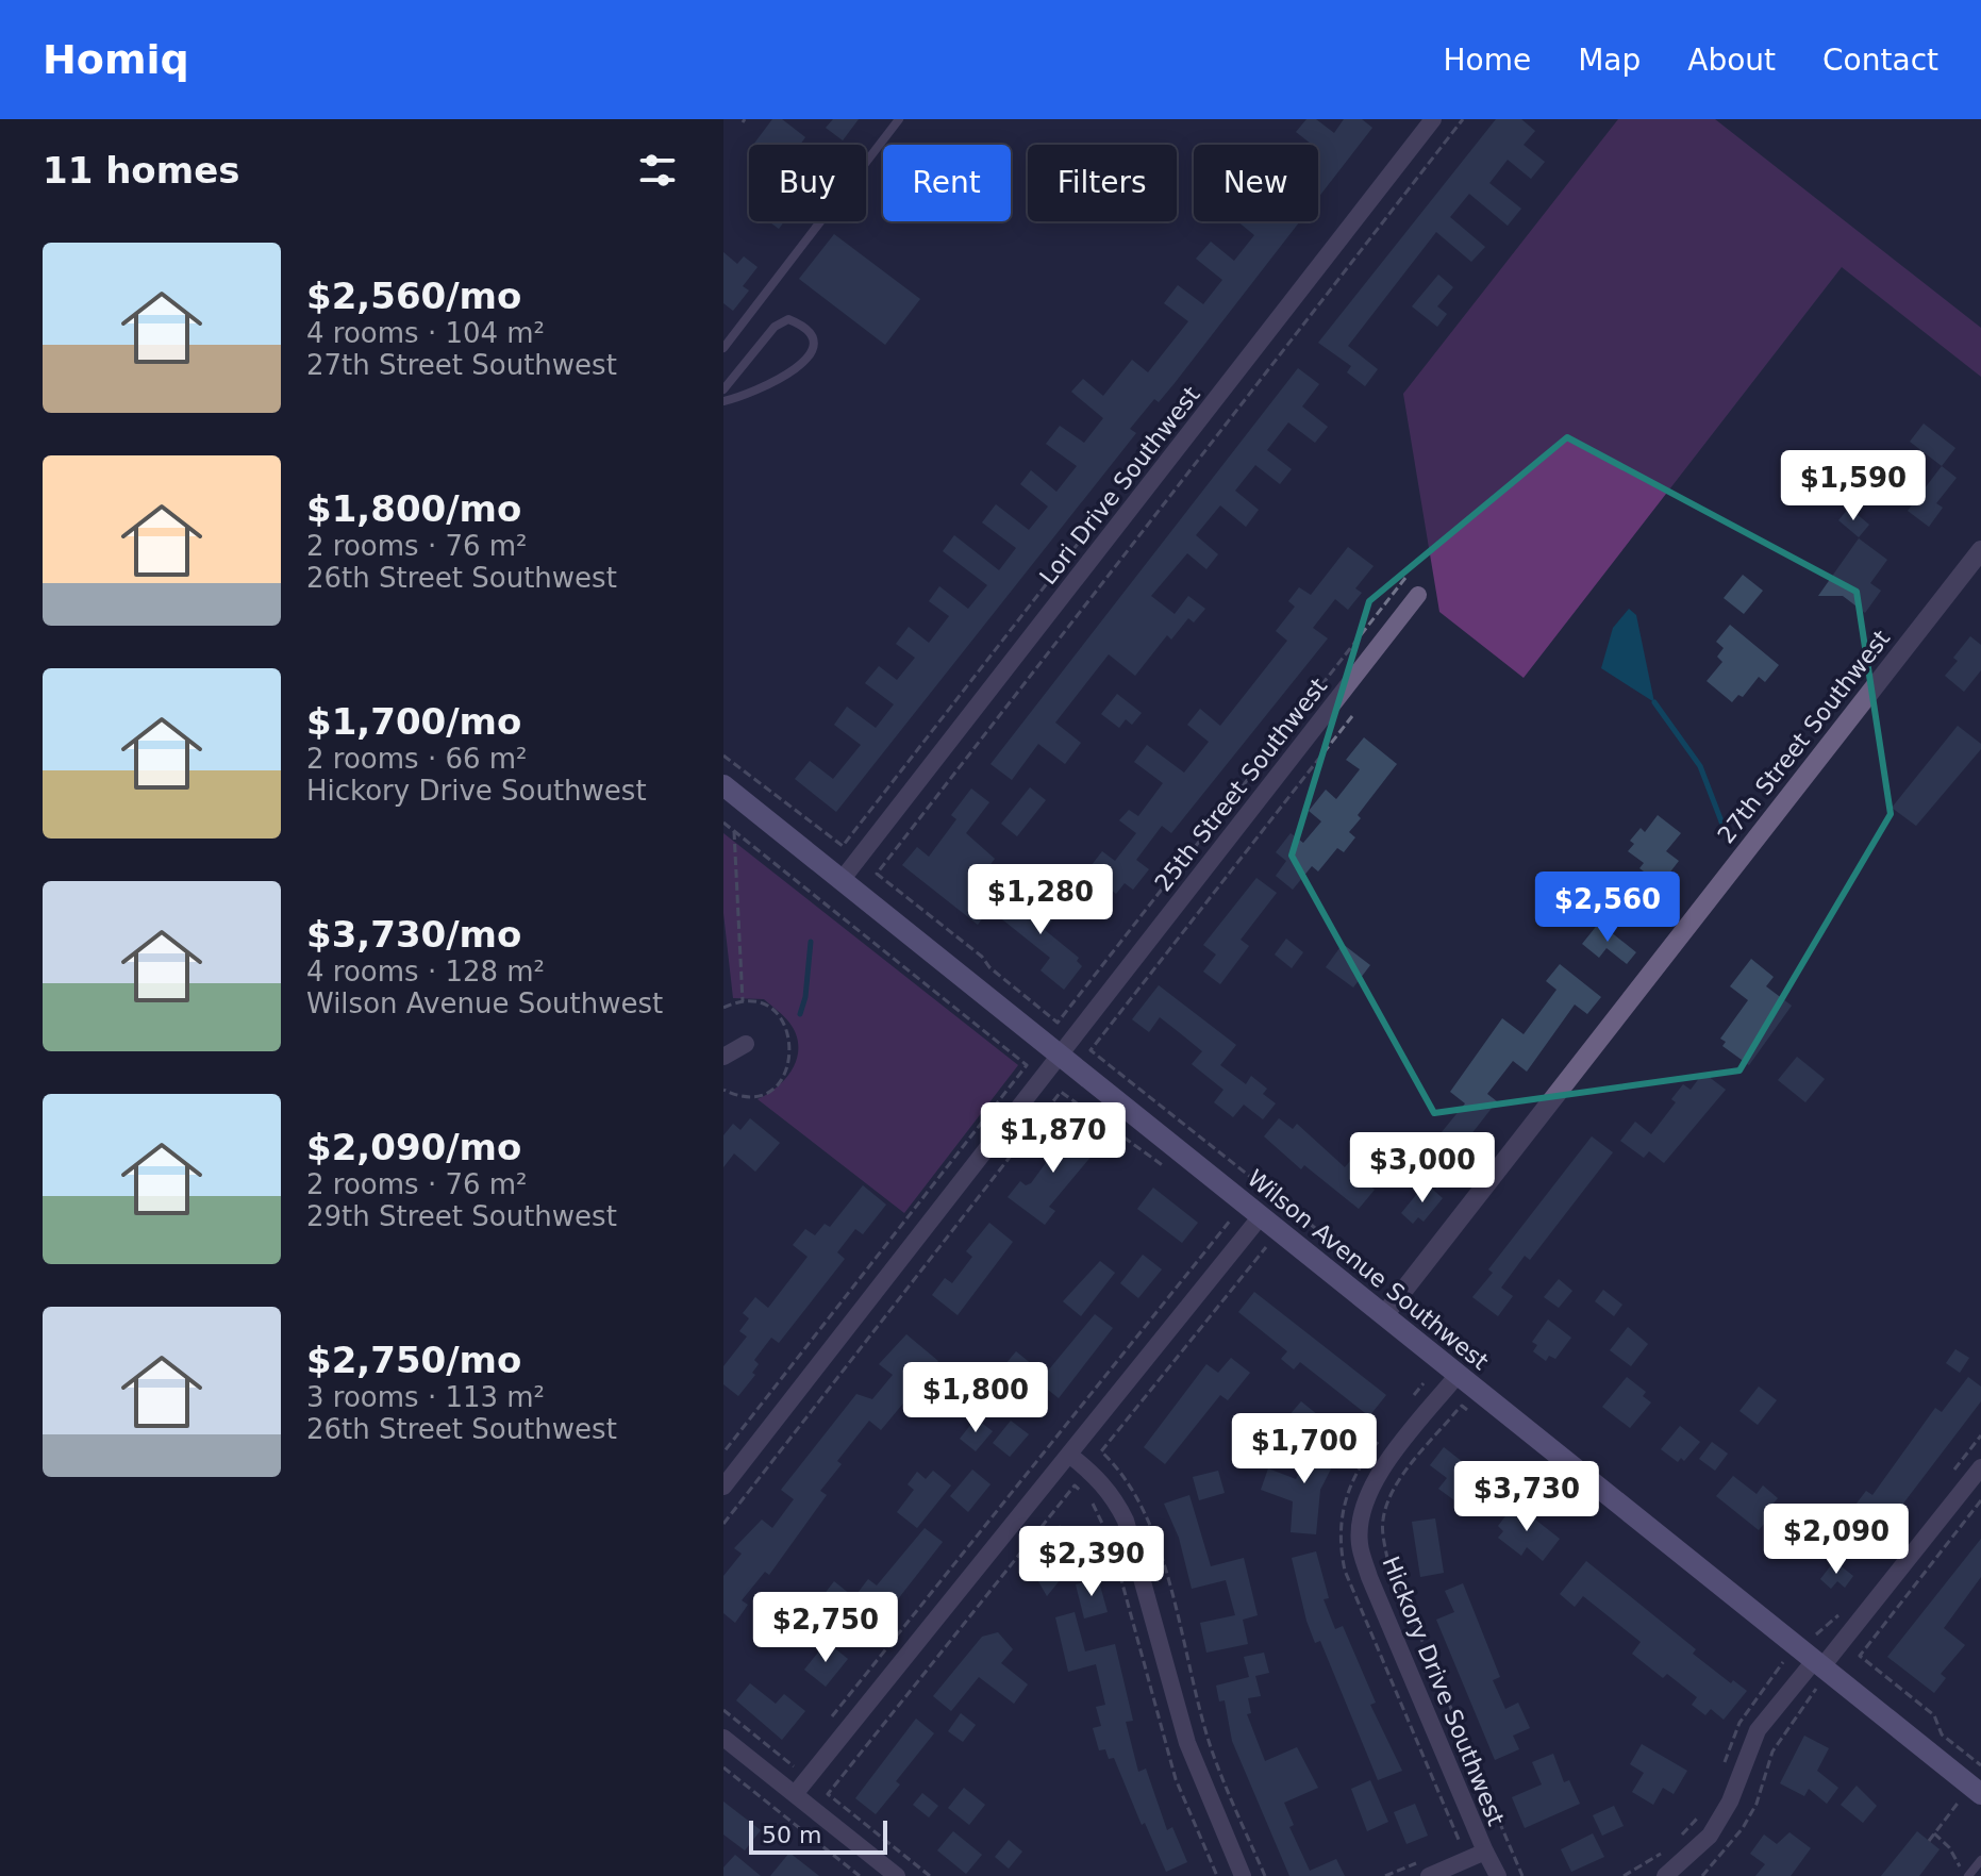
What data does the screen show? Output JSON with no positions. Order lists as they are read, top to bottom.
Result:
{
  "streets": {
    "main road": ["Wilson Avenue Southwest"],
    "street": [
      "Lori Drive Southwest",
      "27th Street Southwest",
      "25th Street Southwest",
      "Hickory Drive Southwest"
    ]
  },
  "crossings": [
    ["Lori Drive Southwest", "Wilson Avenue Southwest"],
    ["27th Street Southwest", "Wilson Avenue Southwest"],
    ["25th Street Southwest", "Wilson Avenue Southwest"],
    ["Wilson Avenue Southwest", "Hickory Drive Southwest"]
  ],
  "scale_bar": "50 m",
  "page": {
    "header": "Homiq",
    "nav": [
      "Home",
      "Map",
      "About",
      "Contact"
    ],
    "heading": "11 homes",
    "chip": [
      "Buy",
      "Rent",
      "Filters",
      "New"
    ],
    "list": [
      {
        "name": "$2,560/mo",
        "note": "4 rooms · 104 m² · 27th Street Southwest"
      },
      {
        "name": "$1,800/mo",
        "note": "2 rooms · 76 m² · 26th Street Southwest"
      },
      {
        "name": "$1,700/mo",
        "note": "2 rooms · 66 m² · Hickory Drive Southwest"
      },
      {
        "name": "$3,730/mo",
        "note": "4 rooms · 128 m² · Wilson Avenue Southwest"
      },
      {
        "name": "$2,090/mo",
        "note": "2 rooms · 76 m² · 29th Street Southwest"
      },
      {
        "name": "$2,750/mo",
        "note": "3 rooms · 113 m² · 26th Street Southwest"
      }
    ],
    "price": [
      "$1,590",
      "$1,280",
      "$2,560",
      "$1,870",
      "$3,000",
      "$1,800",
      "$1,700",
      "$3,730",
      "$2,090",
      "$2,390",
      "$2,750"
    ],
    "scale": "50 m"
  }
}
